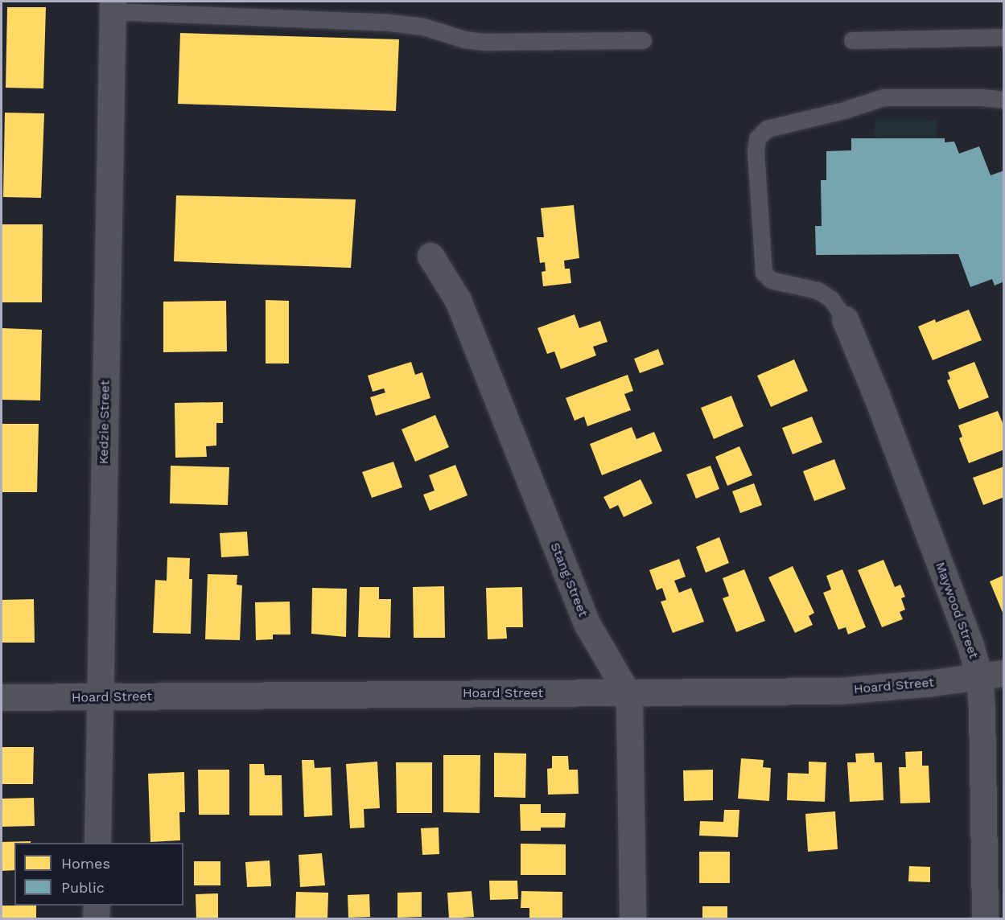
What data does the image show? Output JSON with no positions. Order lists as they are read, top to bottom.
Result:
{
  "streets": {
    "street": [
      "Kedzie Street",
      "Stang Street",
      "Maywood Street",
      "Hoard Street"
    ]
  },
  "crossings": [
    ["Kedzie Street", "Hoard Street"],
    ["Stang Street", "Hoard Street"],
    ["Maywood Street", "Hoard Street"]
  ],
  "legend": ["Homes", "Public"]
}
